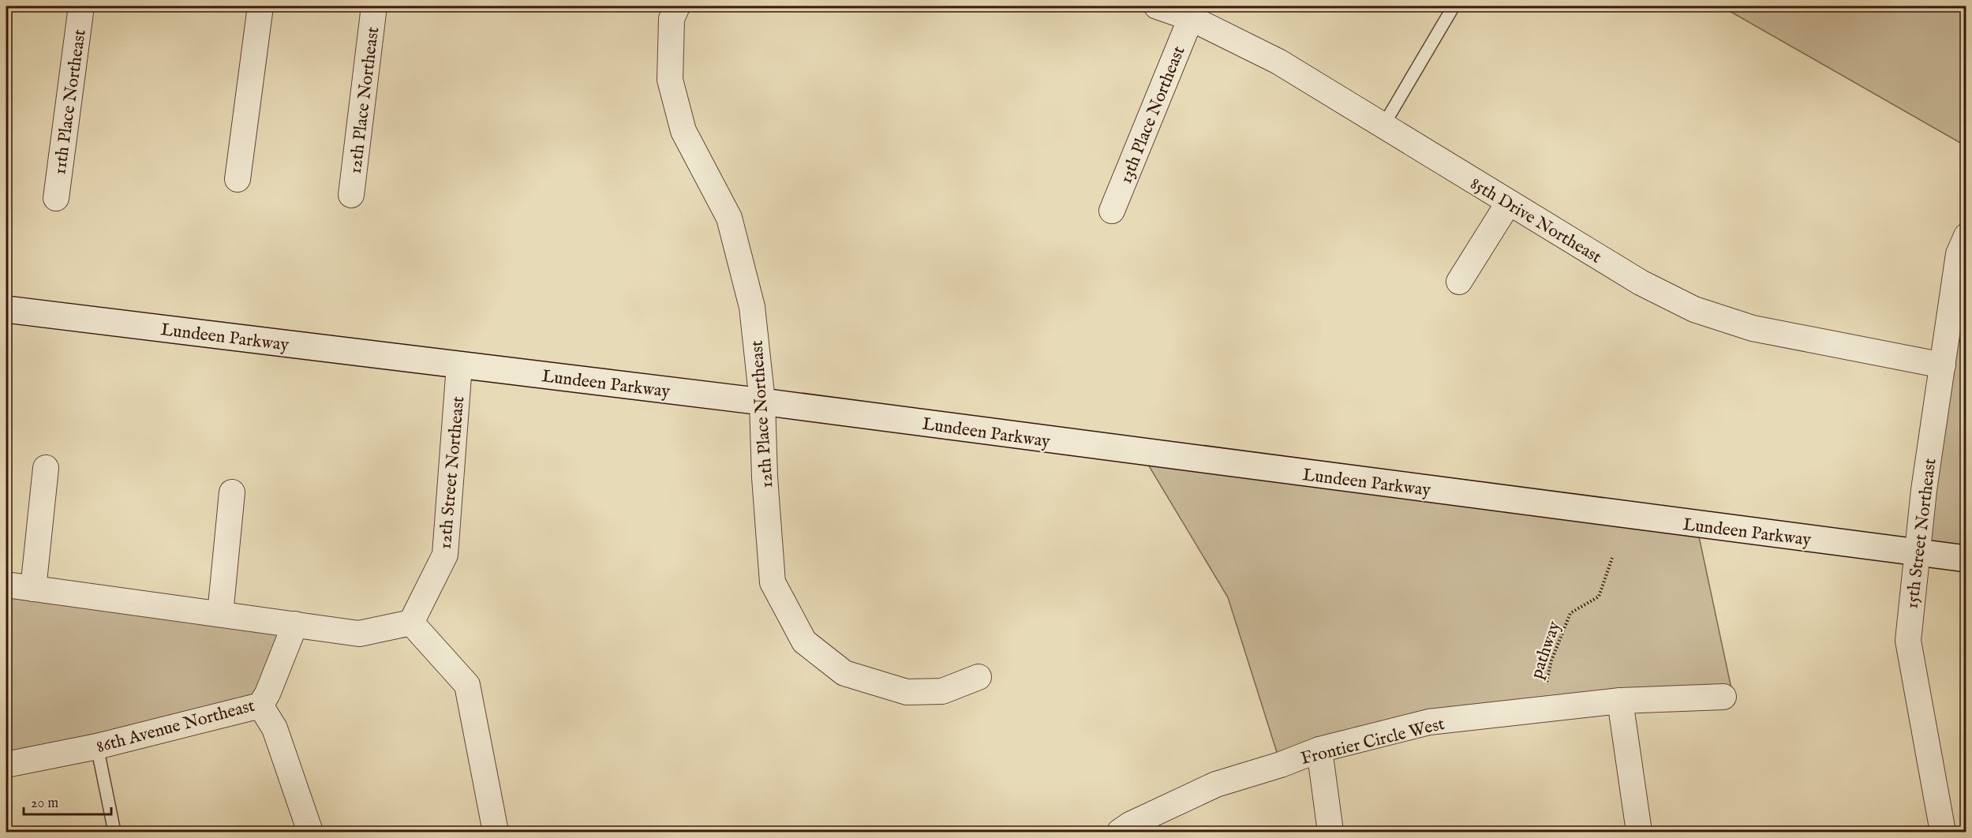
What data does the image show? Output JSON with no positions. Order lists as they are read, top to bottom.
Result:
{
  "streets": {
    "main road": ["Lundeen Parkway"],
    "street": [
      "12th Place Northeast",
      "11th Place Northeast",
      "13th Place Northeast",
      "85th Drive Northeast",
      "12th Street Northeast",
      "15th Street Northeast",
      "86th Avenue Northeast",
      "Frontier Circle West"
    ],
    "path": ["pathway"]
  },
  "crossings": [
    ["12th Place Northeast", "Lundeen Parkway"],
    ["13th Place Northeast", "85th Drive Northeast"],
    ["85th Drive Northeast", "15th Street Northeast"],
    ["Lundeen Parkway", "12th Street Northeast"],
    ["Lundeen Parkway", "15th Street Northeast"],
    ["pathway", "Frontier Circle West"]
  ],
  "scale_bar": "20 m"
}
